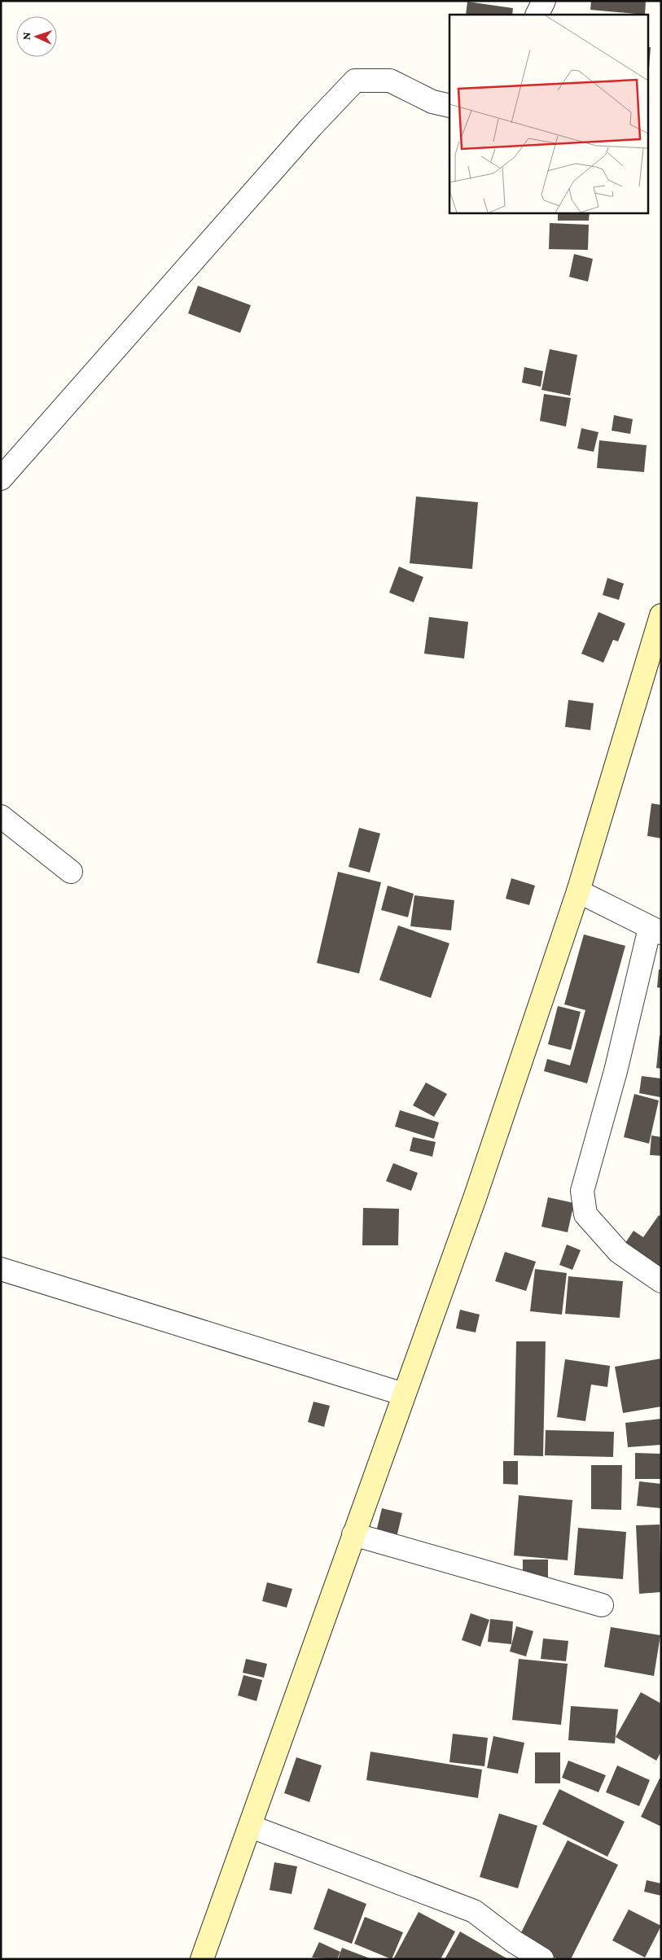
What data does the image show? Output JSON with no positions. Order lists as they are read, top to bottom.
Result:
{
  "north": "left"
}
